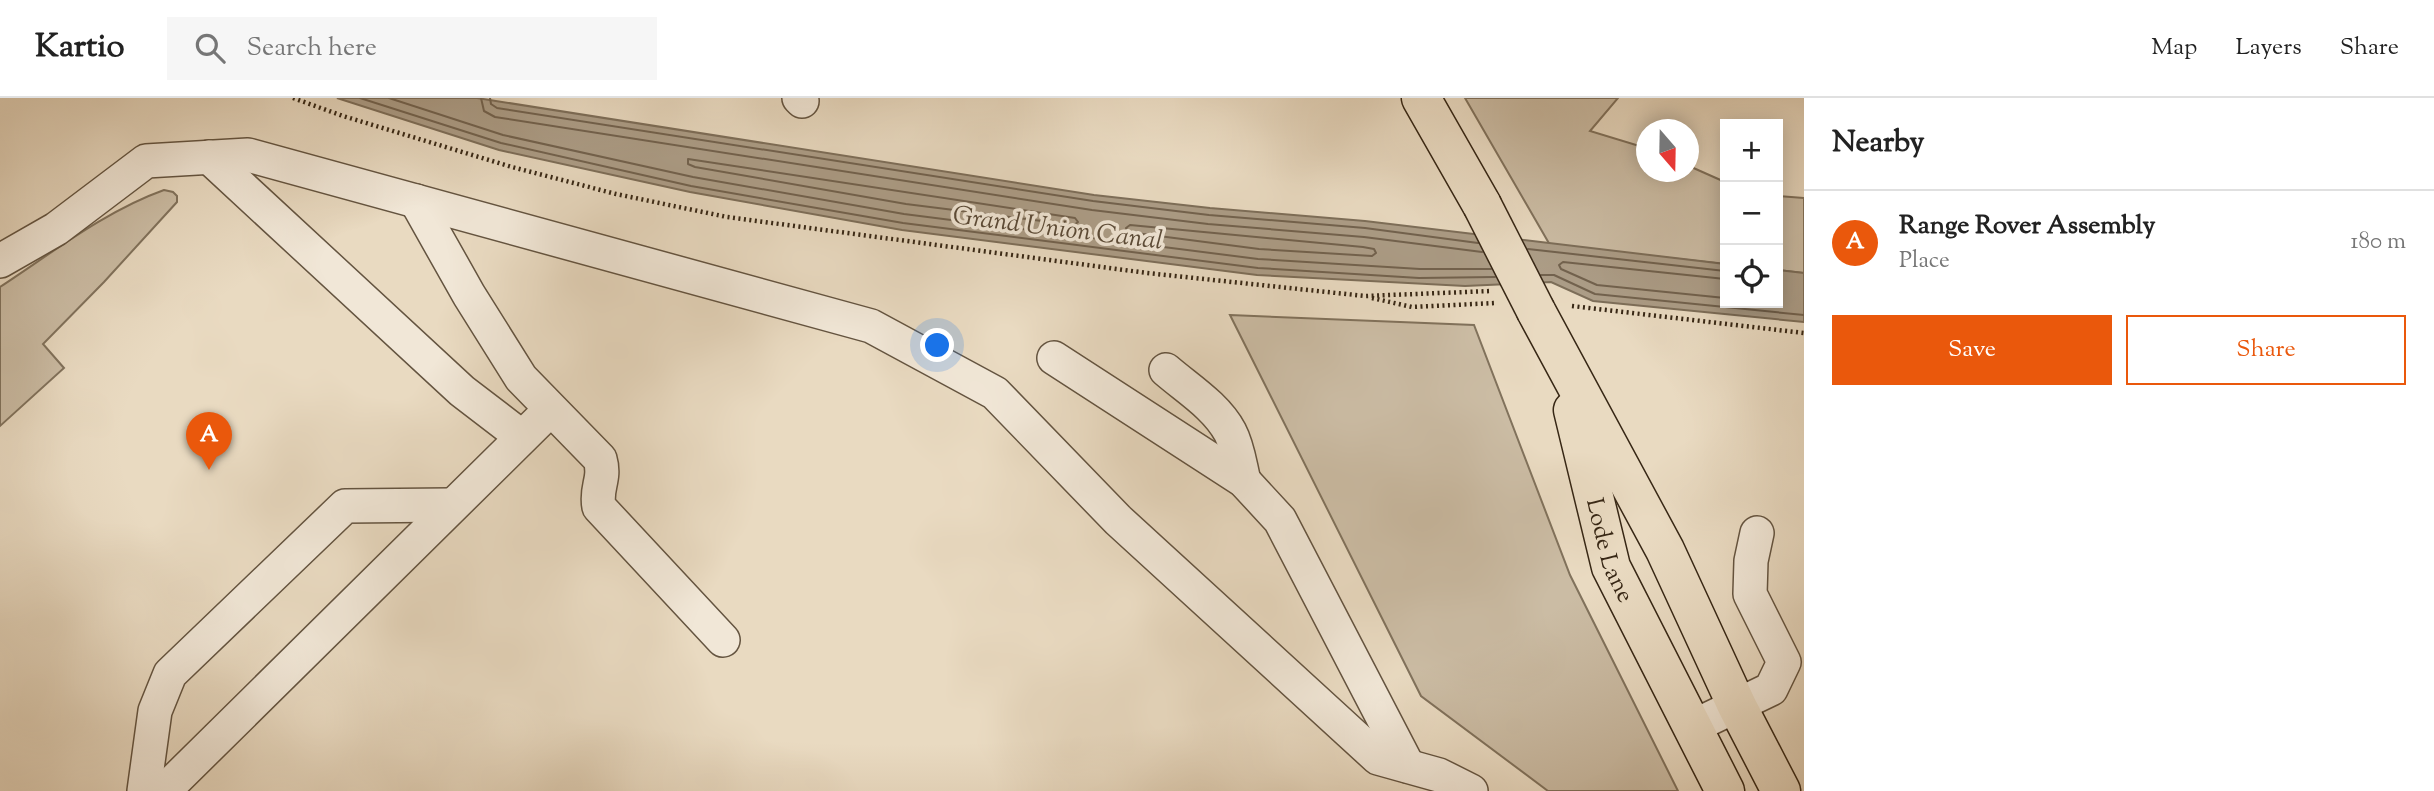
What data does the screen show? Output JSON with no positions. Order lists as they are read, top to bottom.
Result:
{
  "streets": {
    "main road": ["Lode Lane"]
  },
  "water": ["Grand Union Canal"],
  "north": "bottom",
  "page": {
    "header": "Kartio",
    "search": "Search here",
    "nav": ["Map", "Layers", "Share"],
    "heading": "Nearby",
    "map_buttons": ["+", "−"],
    "list": [
      {
        "mark": "A",
        "name": "Range Rover Assembly",
        "note": "Place",
        "value": "180 m"
      }
    ],
    "buttons": ["Save", "Share"],
    "pins": "A"
  }
}
